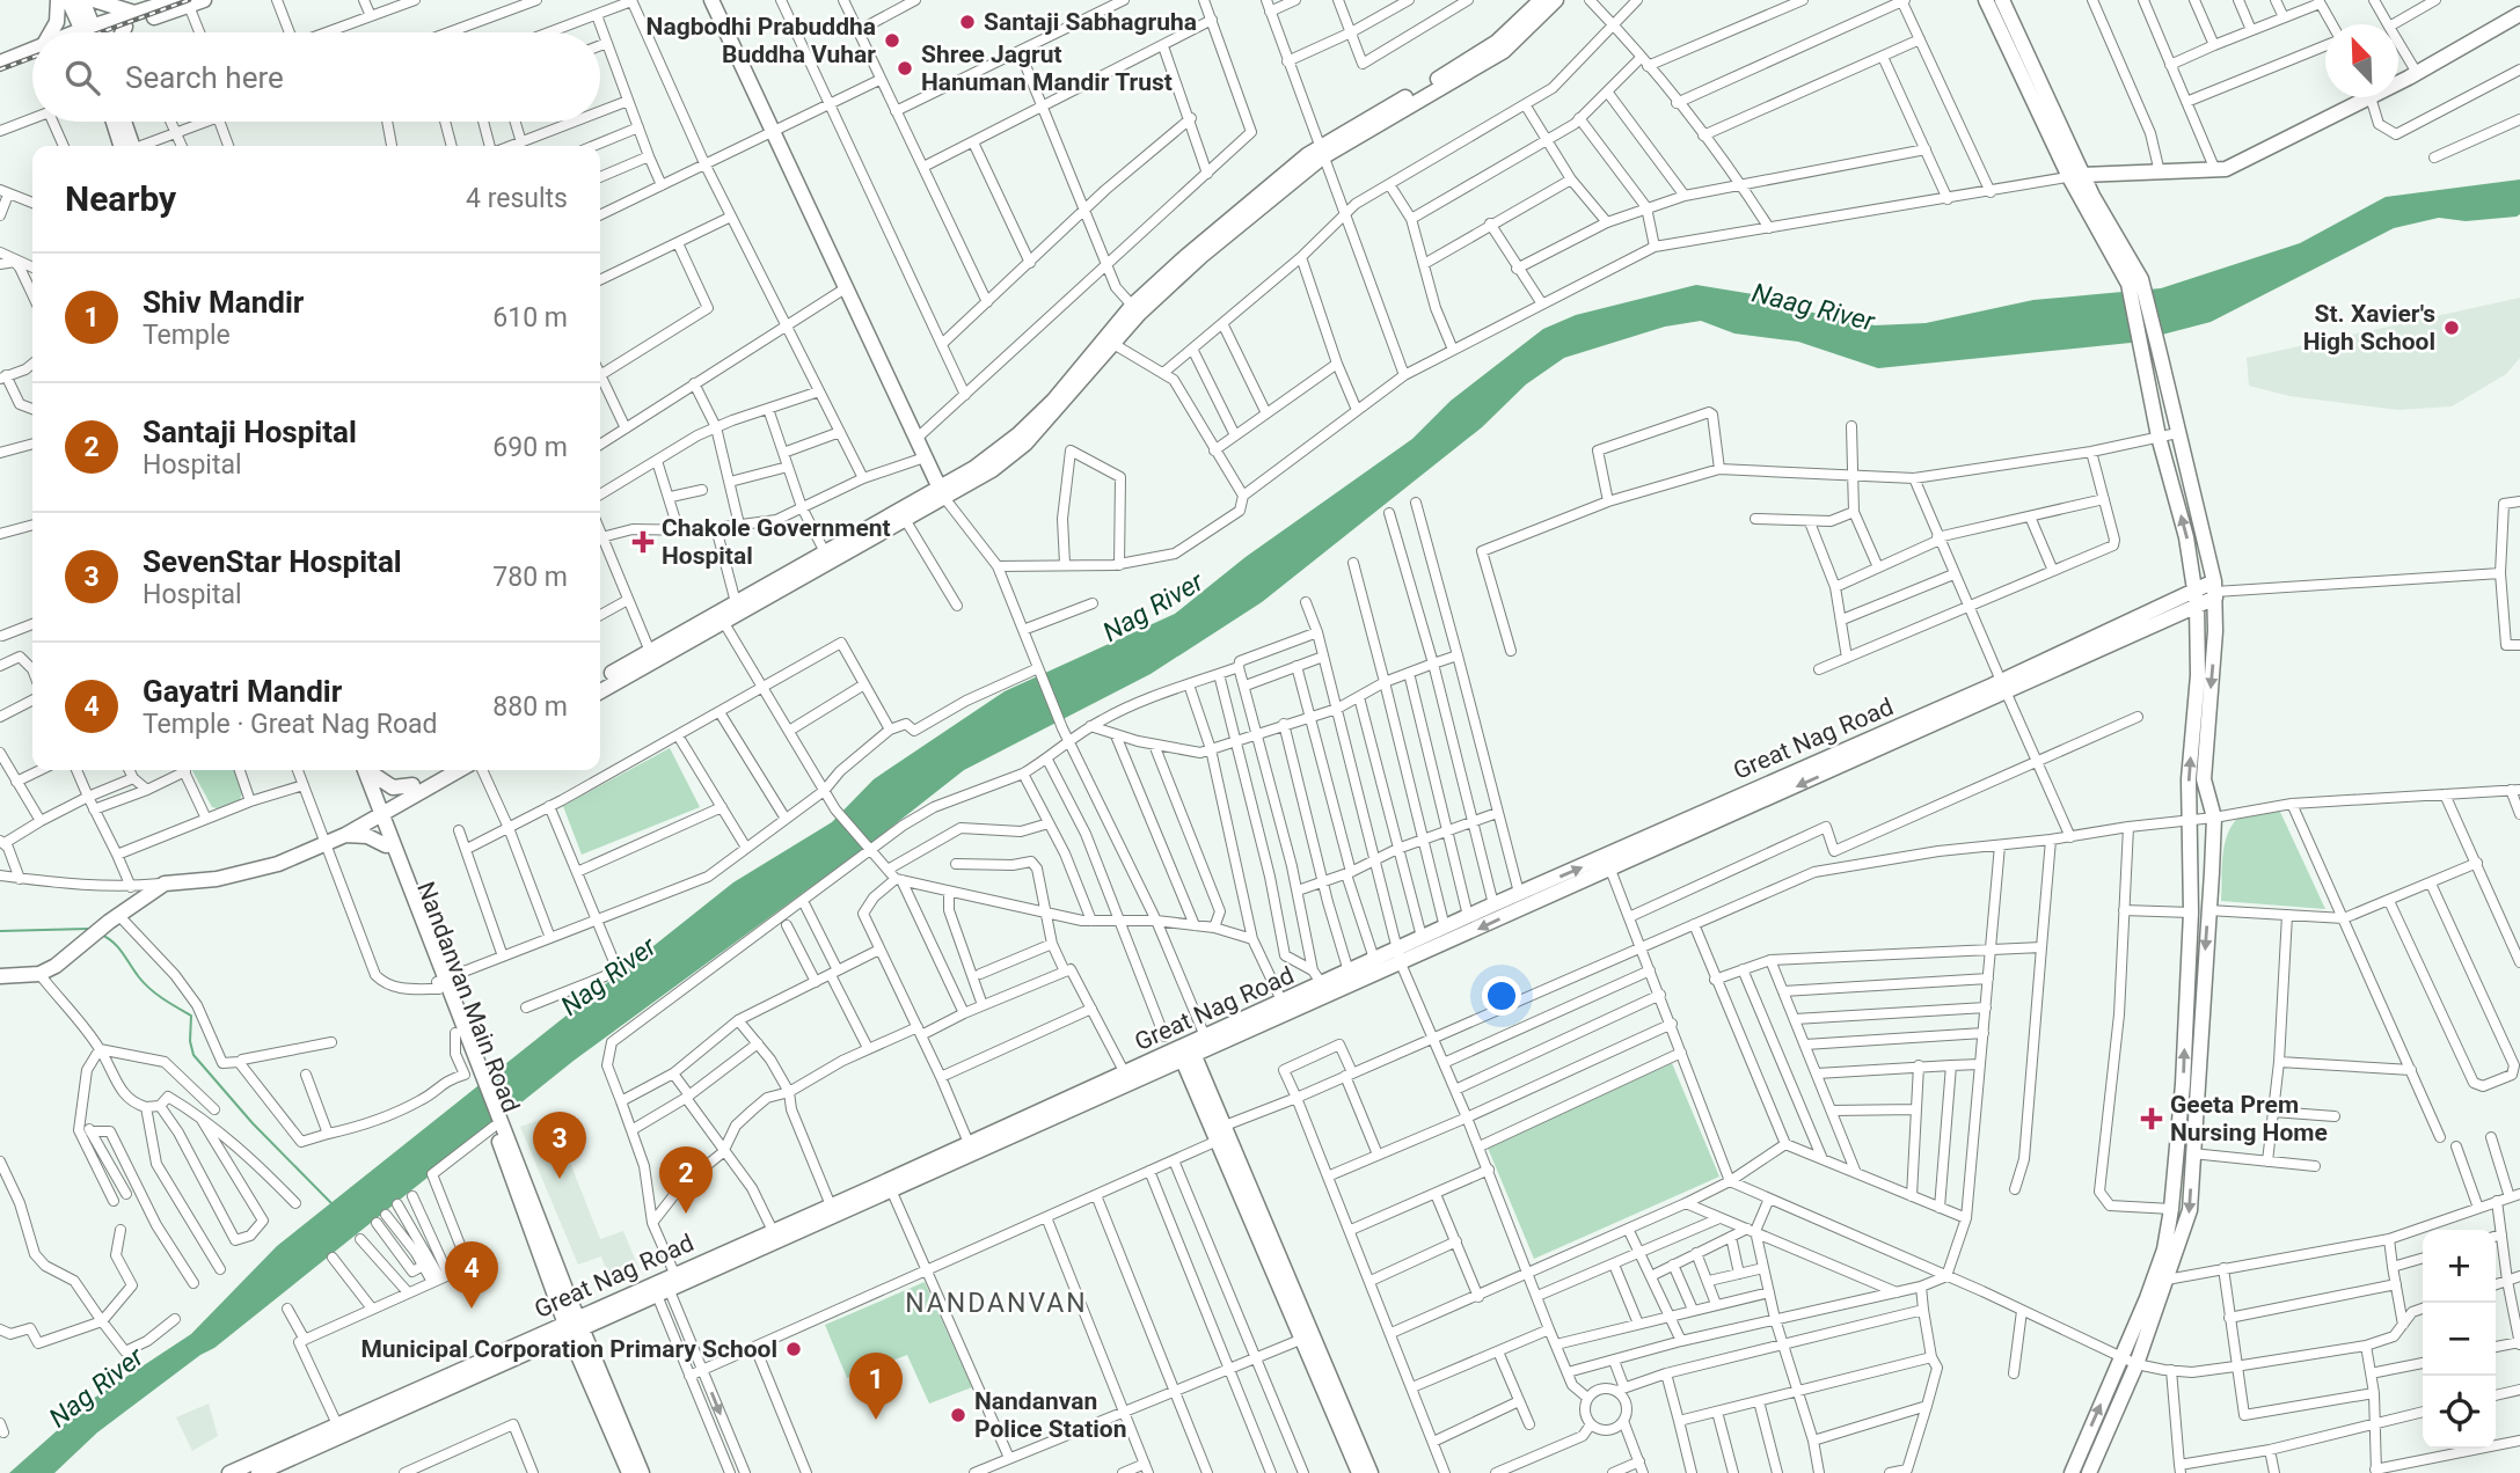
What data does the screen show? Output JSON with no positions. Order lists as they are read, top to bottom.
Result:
{
  "streets": {
    "main road": ["Great Nag Road", "Nandanvan Main Road"]
  },
  "crossings": [
    ["Great Nag Road", "Nandanvan Main Road"]
  ],
  "districts": ["NANDANVAN"],
  "water": ["Naag River", "Nag River"],
  "places": {
    "other": [
      "Santaji Sabhagruha",
      "Nagbodhi Prabuddha Buddha Vuhar",
      "Shree Jagrut Hanuman Mandir Trust",
      "St. Xavier's High School",
      "Municipal Corporation Primary School",
      "Nandanvan Police Station"
    ],
    "health": ["Chakole Government Hospital", "Geeta Prem Nursing Home"]
  },
  "north": "top left",
  "page": {
    "search": "Search here",
    "heading": ["Nearby", "4 results"],
    "list": [
      {
        "mark": "1",
        "name": "Shiv Mandir",
        "note": "Temple",
        "value": "610 m"
      },
      {
        "mark": "2",
        "name": "Santaji Hospital",
        "note": "Hospital",
        "value": "690 m"
      },
      {
        "mark": "3",
        "name": "SevenStar Hospital",
        "note": "Hospital",
        "value": "780 m"
      },
      {
        "mark": "4",
        "name": "Gayatri Mandir",
        "note": "Temple · Great Nag Road",
        "value": "880 m"
      }
    ],
    "pins": [
      "3",
      "2",
      "4",
      "1"
    ],
    "map_buttons": ["+", "−"]
  }
}
